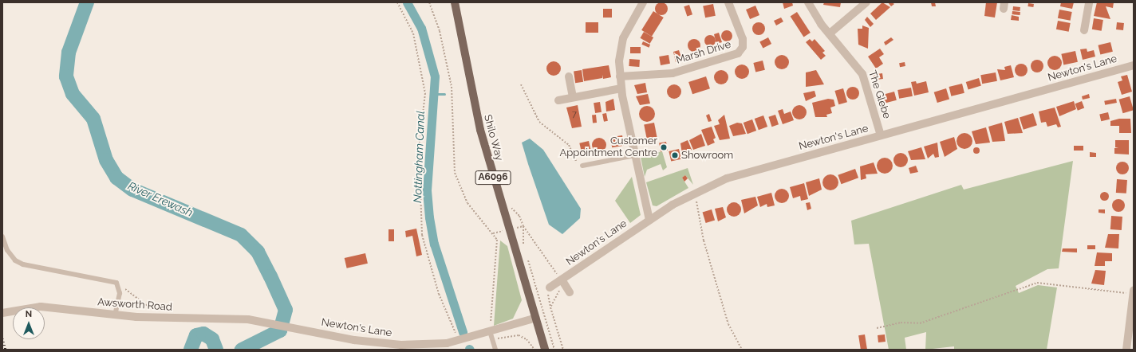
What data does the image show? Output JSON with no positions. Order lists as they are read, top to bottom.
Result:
{
  "streets": {
    "main road": ["Shilo Way", "A6096"],
    "street": [
      "Marsh Drive",
      "Newton's Lane",
      "The Glebe",
      "Awsworth Road"
    ]
  },
  "crossings": [
    ["Newton's Lane", "The Glebe"],
    ["Newton's Lane", "Shilo Way"],
    ["Newton's Lane", "Awsworth Road"]
  ],
  "water": ["Nottingham Canal", "River Erewash"],
  "places": ["Customer Appointment Centre", "Showroom"],
  "house_numbers": ["7"],
  "north": "top"
}
